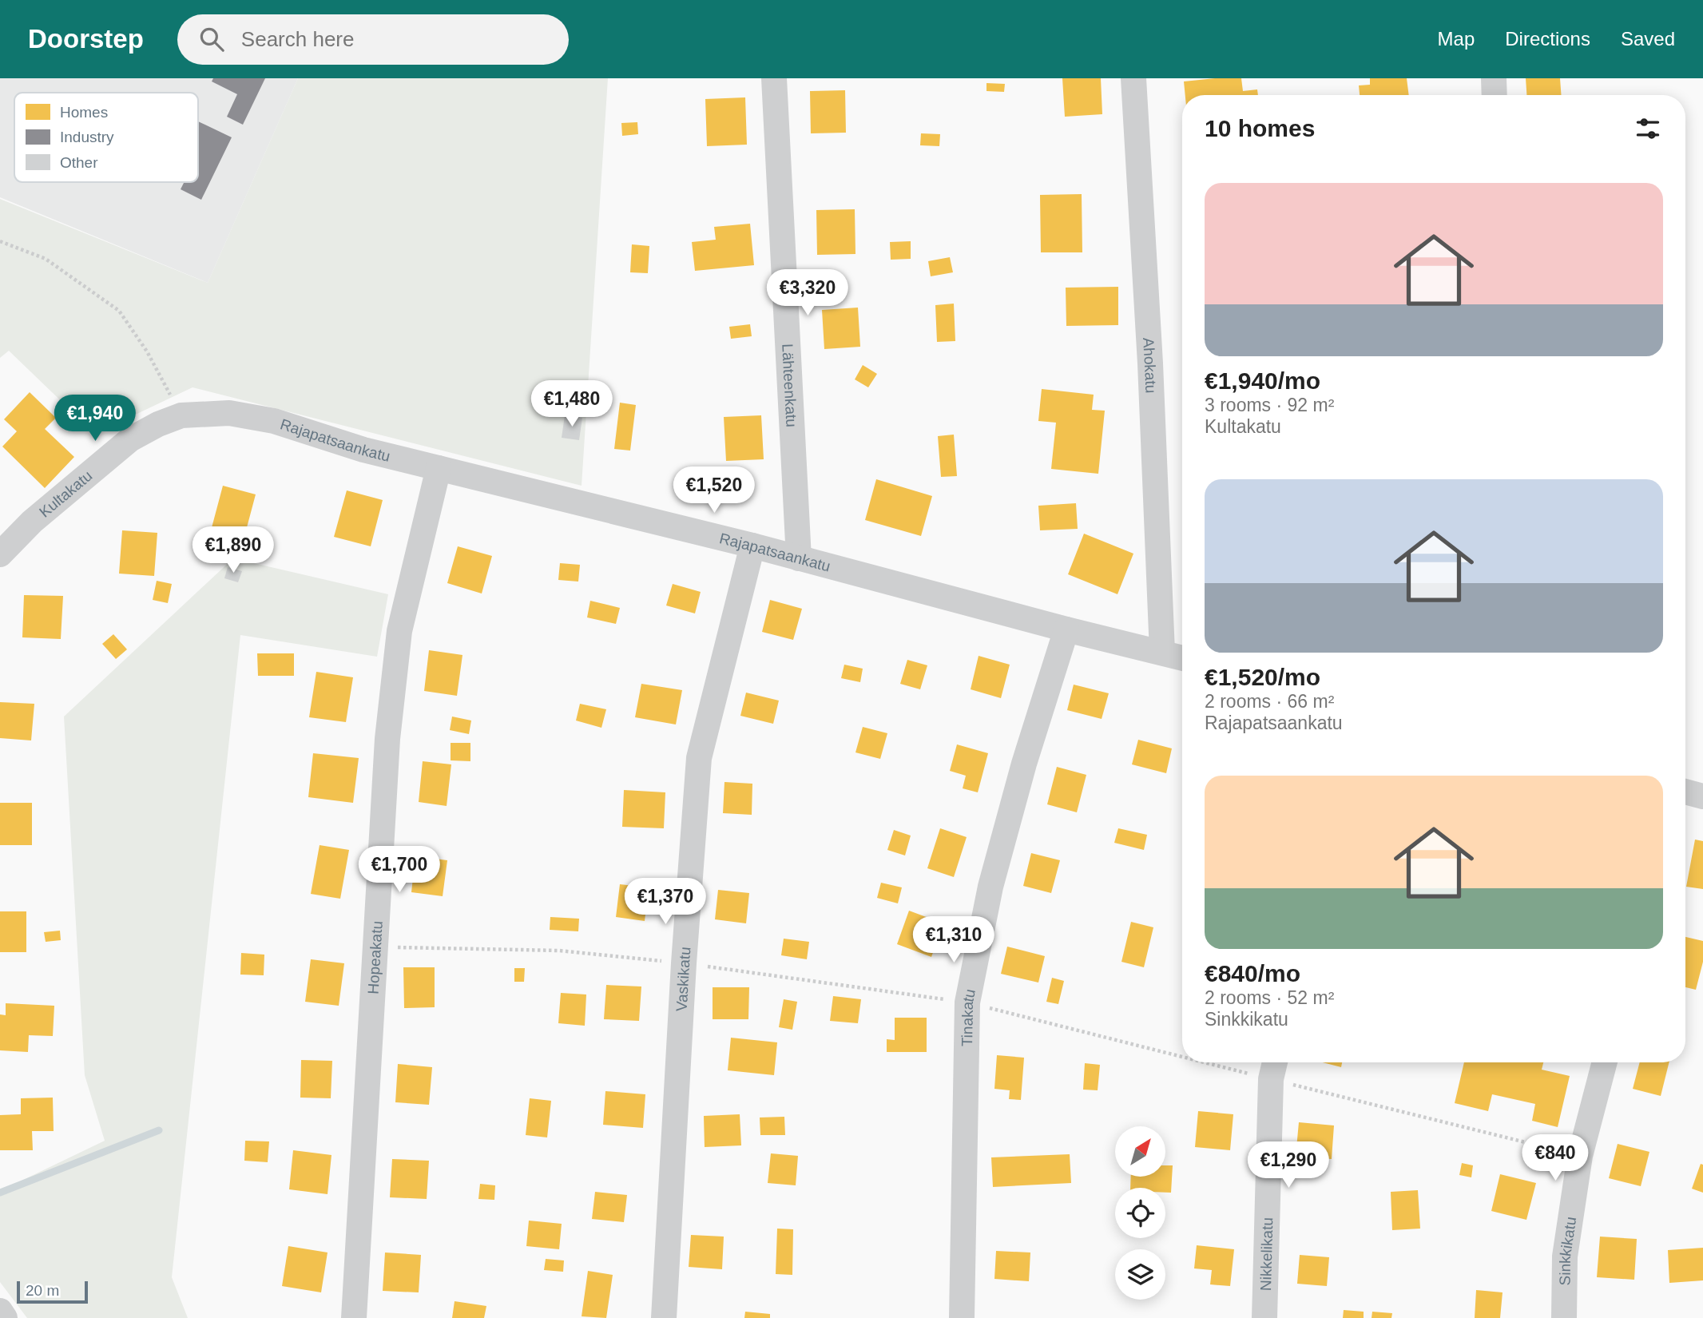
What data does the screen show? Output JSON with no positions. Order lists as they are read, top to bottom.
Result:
{
  "streets": {
    "street": [
      "Ahokatu",
      "Lähteenkatu",
      "Rajapatsaankatu",
      "Kultakatu",
      "Hopeakatu",
      "Vaskikatu",
      "Tinakatu",
      "Sinkkikatu",
      "Nikkelikatu"
    ]
  },
  "crossings": [
    ["Ahokatu", "Rajapatsaankatu"],
    ["Lähteenkatu", "Rajapatsaankatu"],
    ["Rajapatsaankatu", "Kultakatu"],
    ["Rajapatsaankatu", "Hopeakatu"],
    ["Rajapatsaankatu", "Vaskikatu"],
    ["Rajapatsaankatu", "Tinakatu"]
  ],
  "legend": ["Homes", "Industry", "Other"],
  "scale_bar": "20 m",
  "north": "top right",
  "page": {
    "header": "Doorstep",
    "search": "Search here",
    "nav": ["Map", "Directions", "Saved"],
    "heading": "10 homes",
    "list": [
      {
        "name": "€1,940/mo",
        "note": "3 rooms · 92 m² · Kultakatu"
      },
      {
        "name": "€1,520/mo",
        "note": "2 rooms · 66 m² · Rajapatsaankatu"
      },
      {
        "name": "€840/mo",
        "note": "2 rooms · 52 m² · Sinkkikatu"
      }
    ],
    "price": [
      "€3,320",
      "€1,480",
      "€1,940",
      "€1,520",
      "€1,890",
      "€1,700",
      "€1,370",
      "€1,310",
      "€840",
      "€1,290"
    ],
    "scale": "20 m"
  }
}
